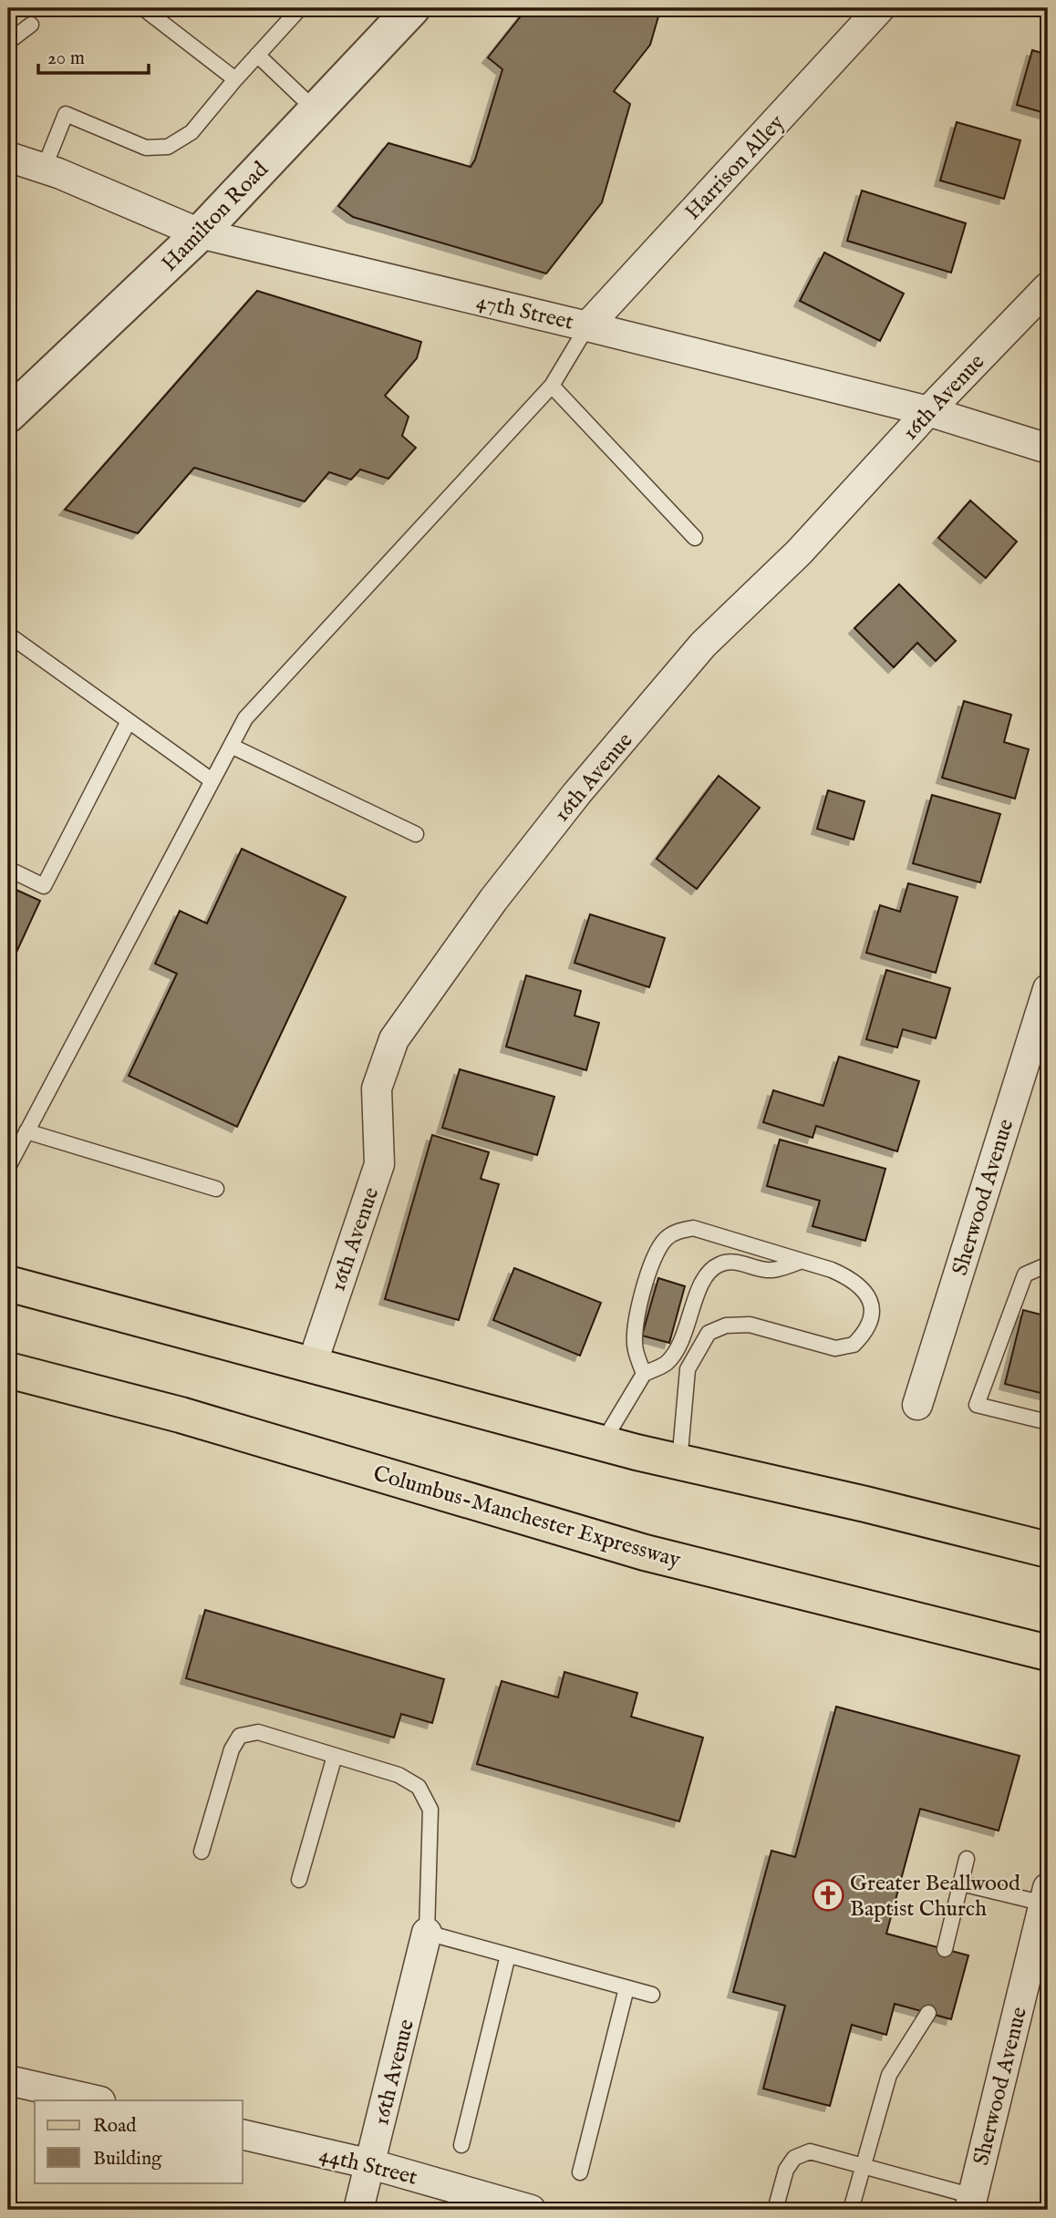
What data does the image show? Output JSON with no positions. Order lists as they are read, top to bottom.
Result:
{
  "streets": {
    "main road": ["Columbus-Manchester Expressway"],
    "street": [
      "Harrison Alley",
      "Hamilton Road",
      "47th Street",
      "16th Avenue",
      "Sherwood Avenue",
      "44th Street"
    ]
  },
  "crossings": [
    ["Harrison Alley", "47th Street"],
    ["Hamilton Road", "47th Street"],
    ["47th Street", "16th Avenue"],
    ["16th Avenue", "44th Street"]
  ],
  "places": {
    "church": ["Greater Beallwood Baptist Church"]
  },
  "legend": ["Road", "Building"],
  "scale_bar": "20 m"
}
